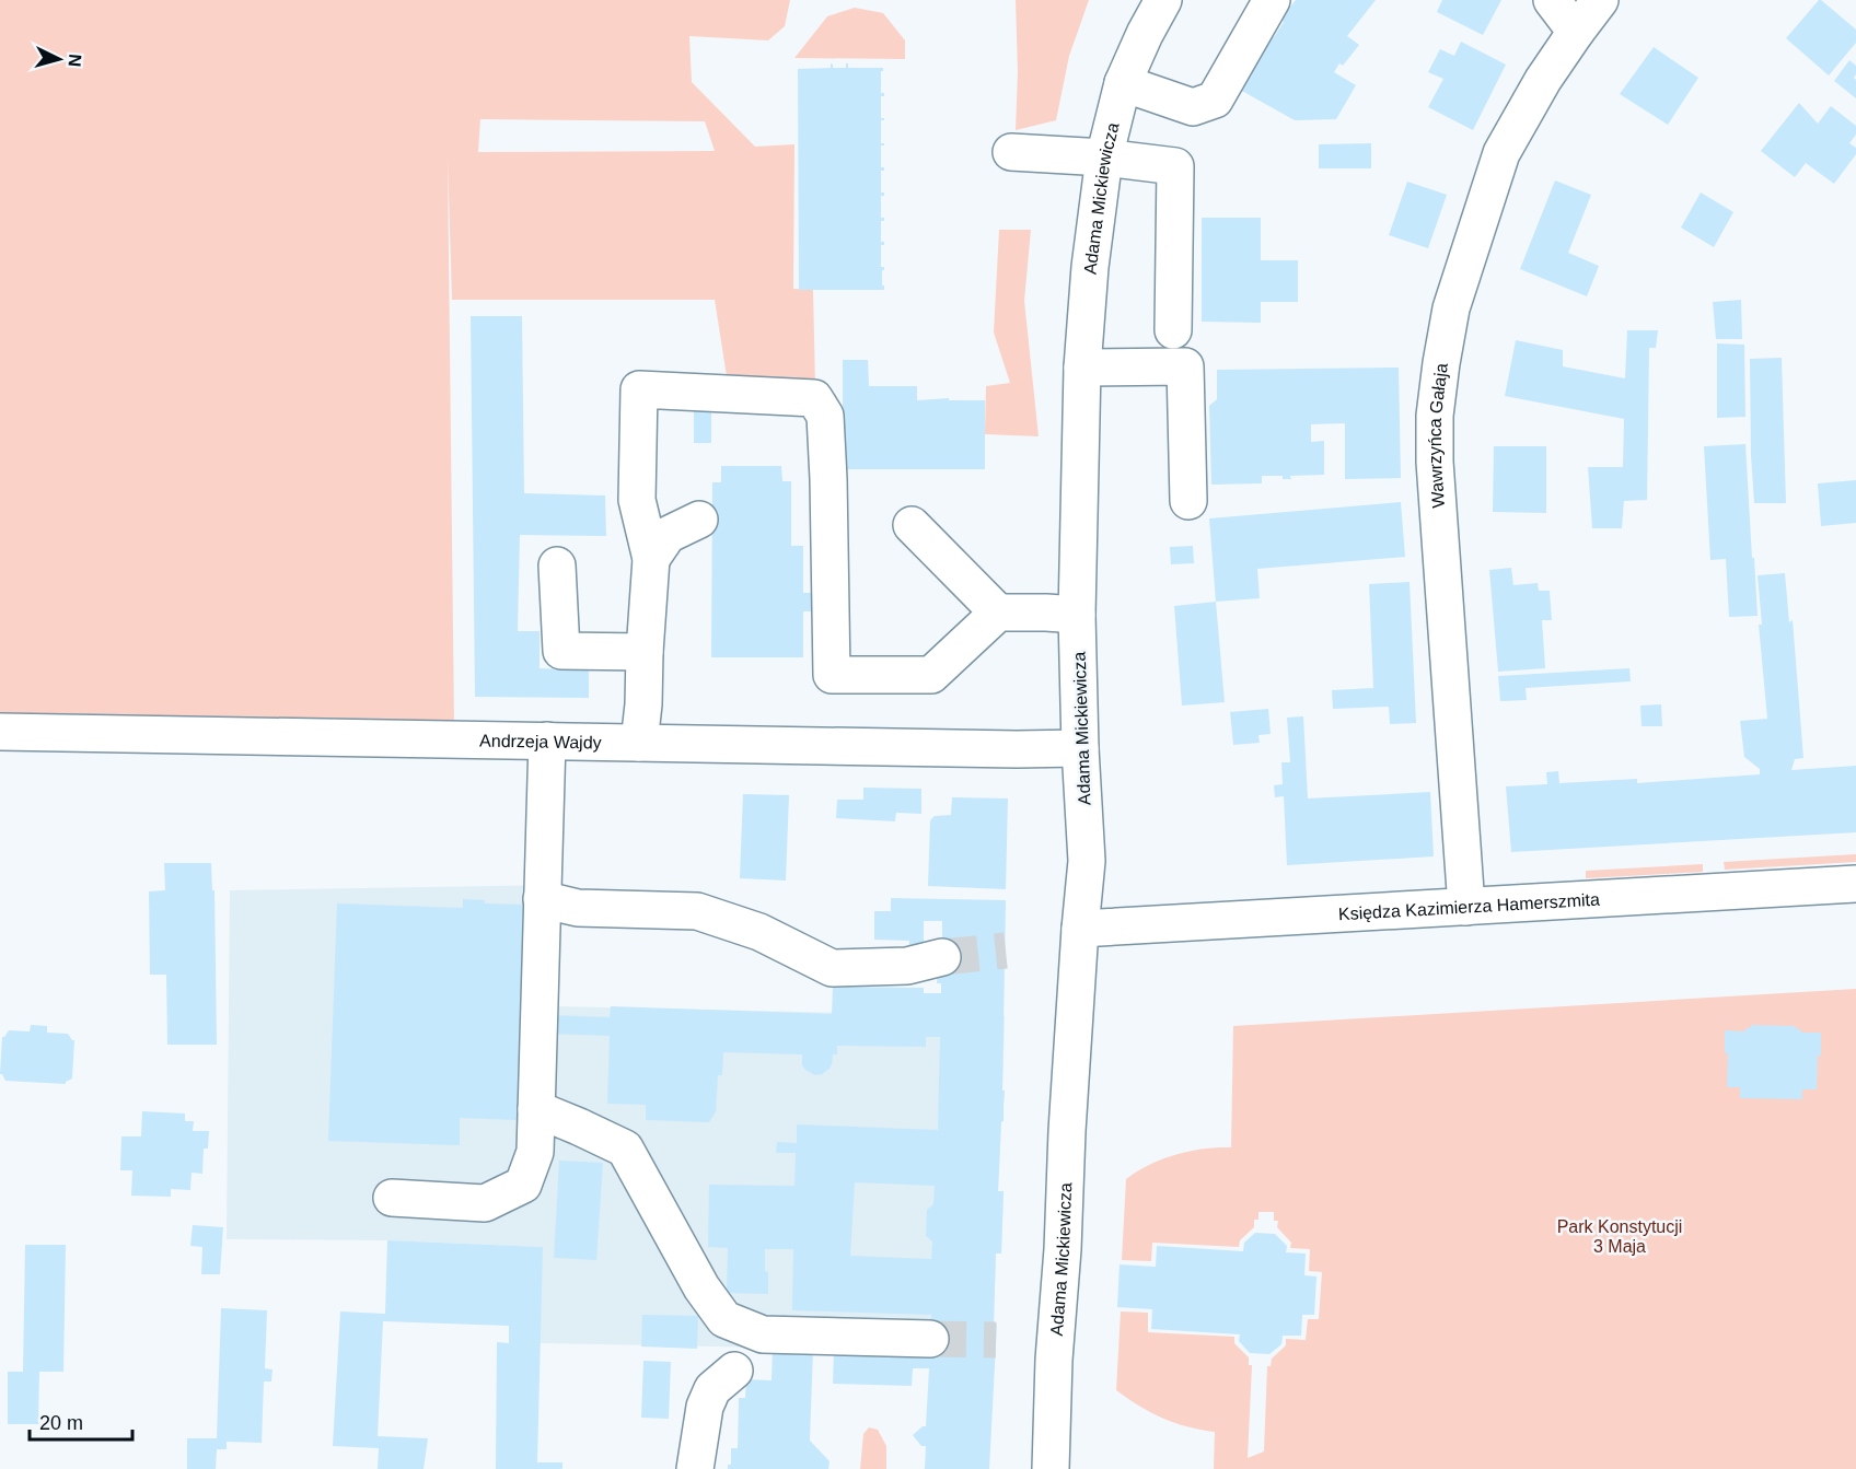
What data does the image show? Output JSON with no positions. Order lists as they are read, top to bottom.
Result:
{
  "streets": {
    "street": [
      "Adama Mickiewicza",
      "Wawrzyńca Gałaja",
      "Andrzeja Wajdy",
      "Księdza Kazimierza Hamerszmita"
    ]
  },
  "crossings": [
    ["Adama Mickiewicza", "Andrzeja Wajdy"],
    ["Adama Mickiewicza", "Księdza Kazimierza Hamerszmita"],
    ["Wawrzyńca Gałaja", "Księdza Kazimierza Hamerszmita"]
  ],
  "parks": ["Park Konstytucji 3 Maja"],
  "scale_bar": "20 m",
  "north": "right"
}
